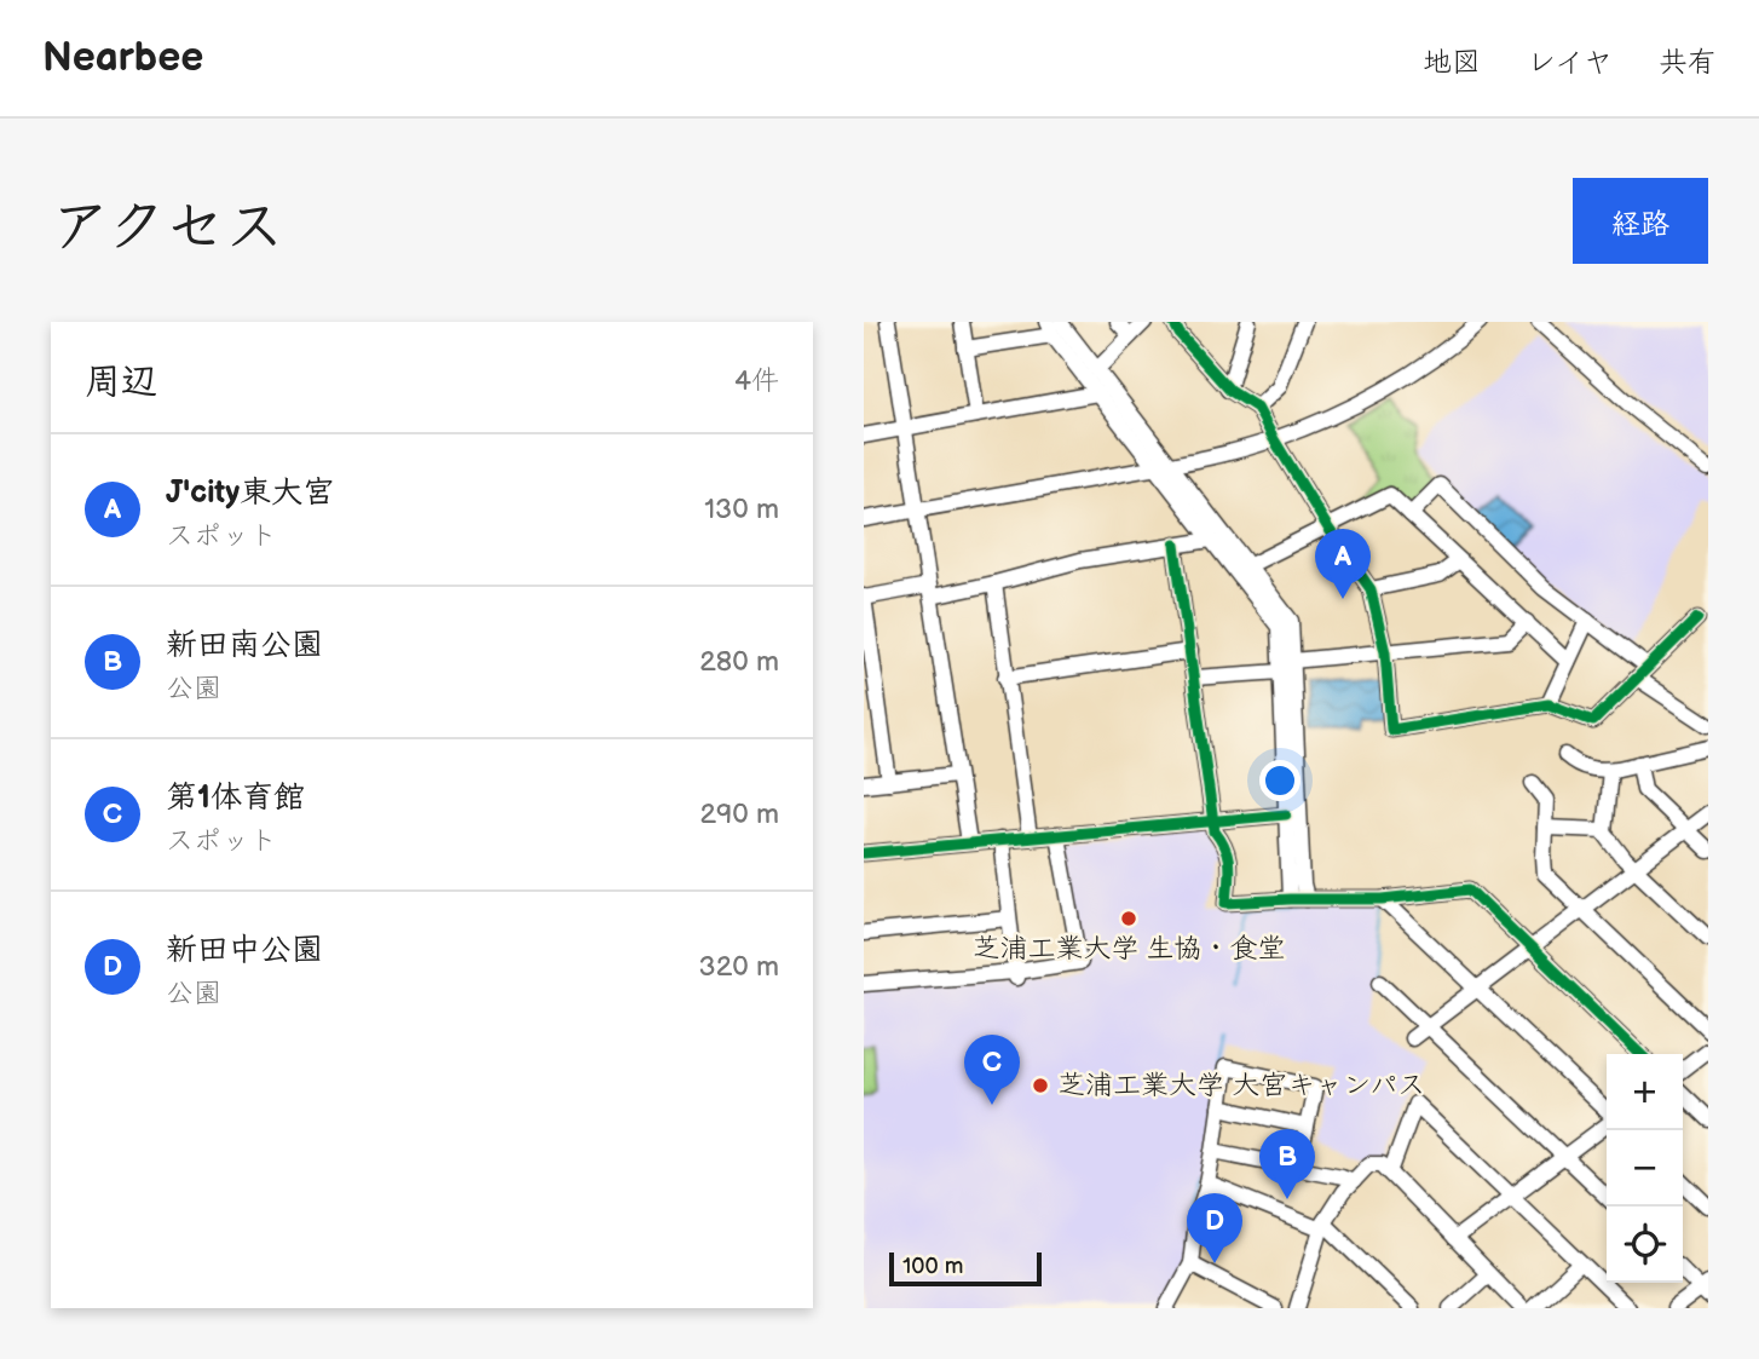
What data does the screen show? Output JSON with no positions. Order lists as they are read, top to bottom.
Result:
{
  "places": ["芝浦工業大学 生協・食堂", "芝浦工業大学 大宮キャンパス"],
  "scale_bar": "100 m",
  "page": {
    "header": "Nearbee",
    "nav": ["地図", "レイヤ", "共有"],
    "title": "アクセス",
    "buttons": "経路",
    "heading": ["周辺", "4件"],
    "list": [
      {
        "mark": "A",
        "name": "J'city東大宮",
        "note": "スポット",
        "value": "130 m"
      },
      {
        "mark": "B",
        "name": "新田南公園",
        "note": "公園",
        "value": "280 m"
      },
      {
        "mark": "C",
        "name": "第1体育館",
        "note": "スポット",
        "value": "290 m"
      },
      {
        "mark": "D",
        "name": "新田中公園",
        "note": "公園",
        "value": "320 m"
      }
    ],
    "pins": [
      "A",
      "C",
      "B",
      "D"
    ],
    "map_buttons": ["+", "−"],
    "scale": "100 m"
  }
}
